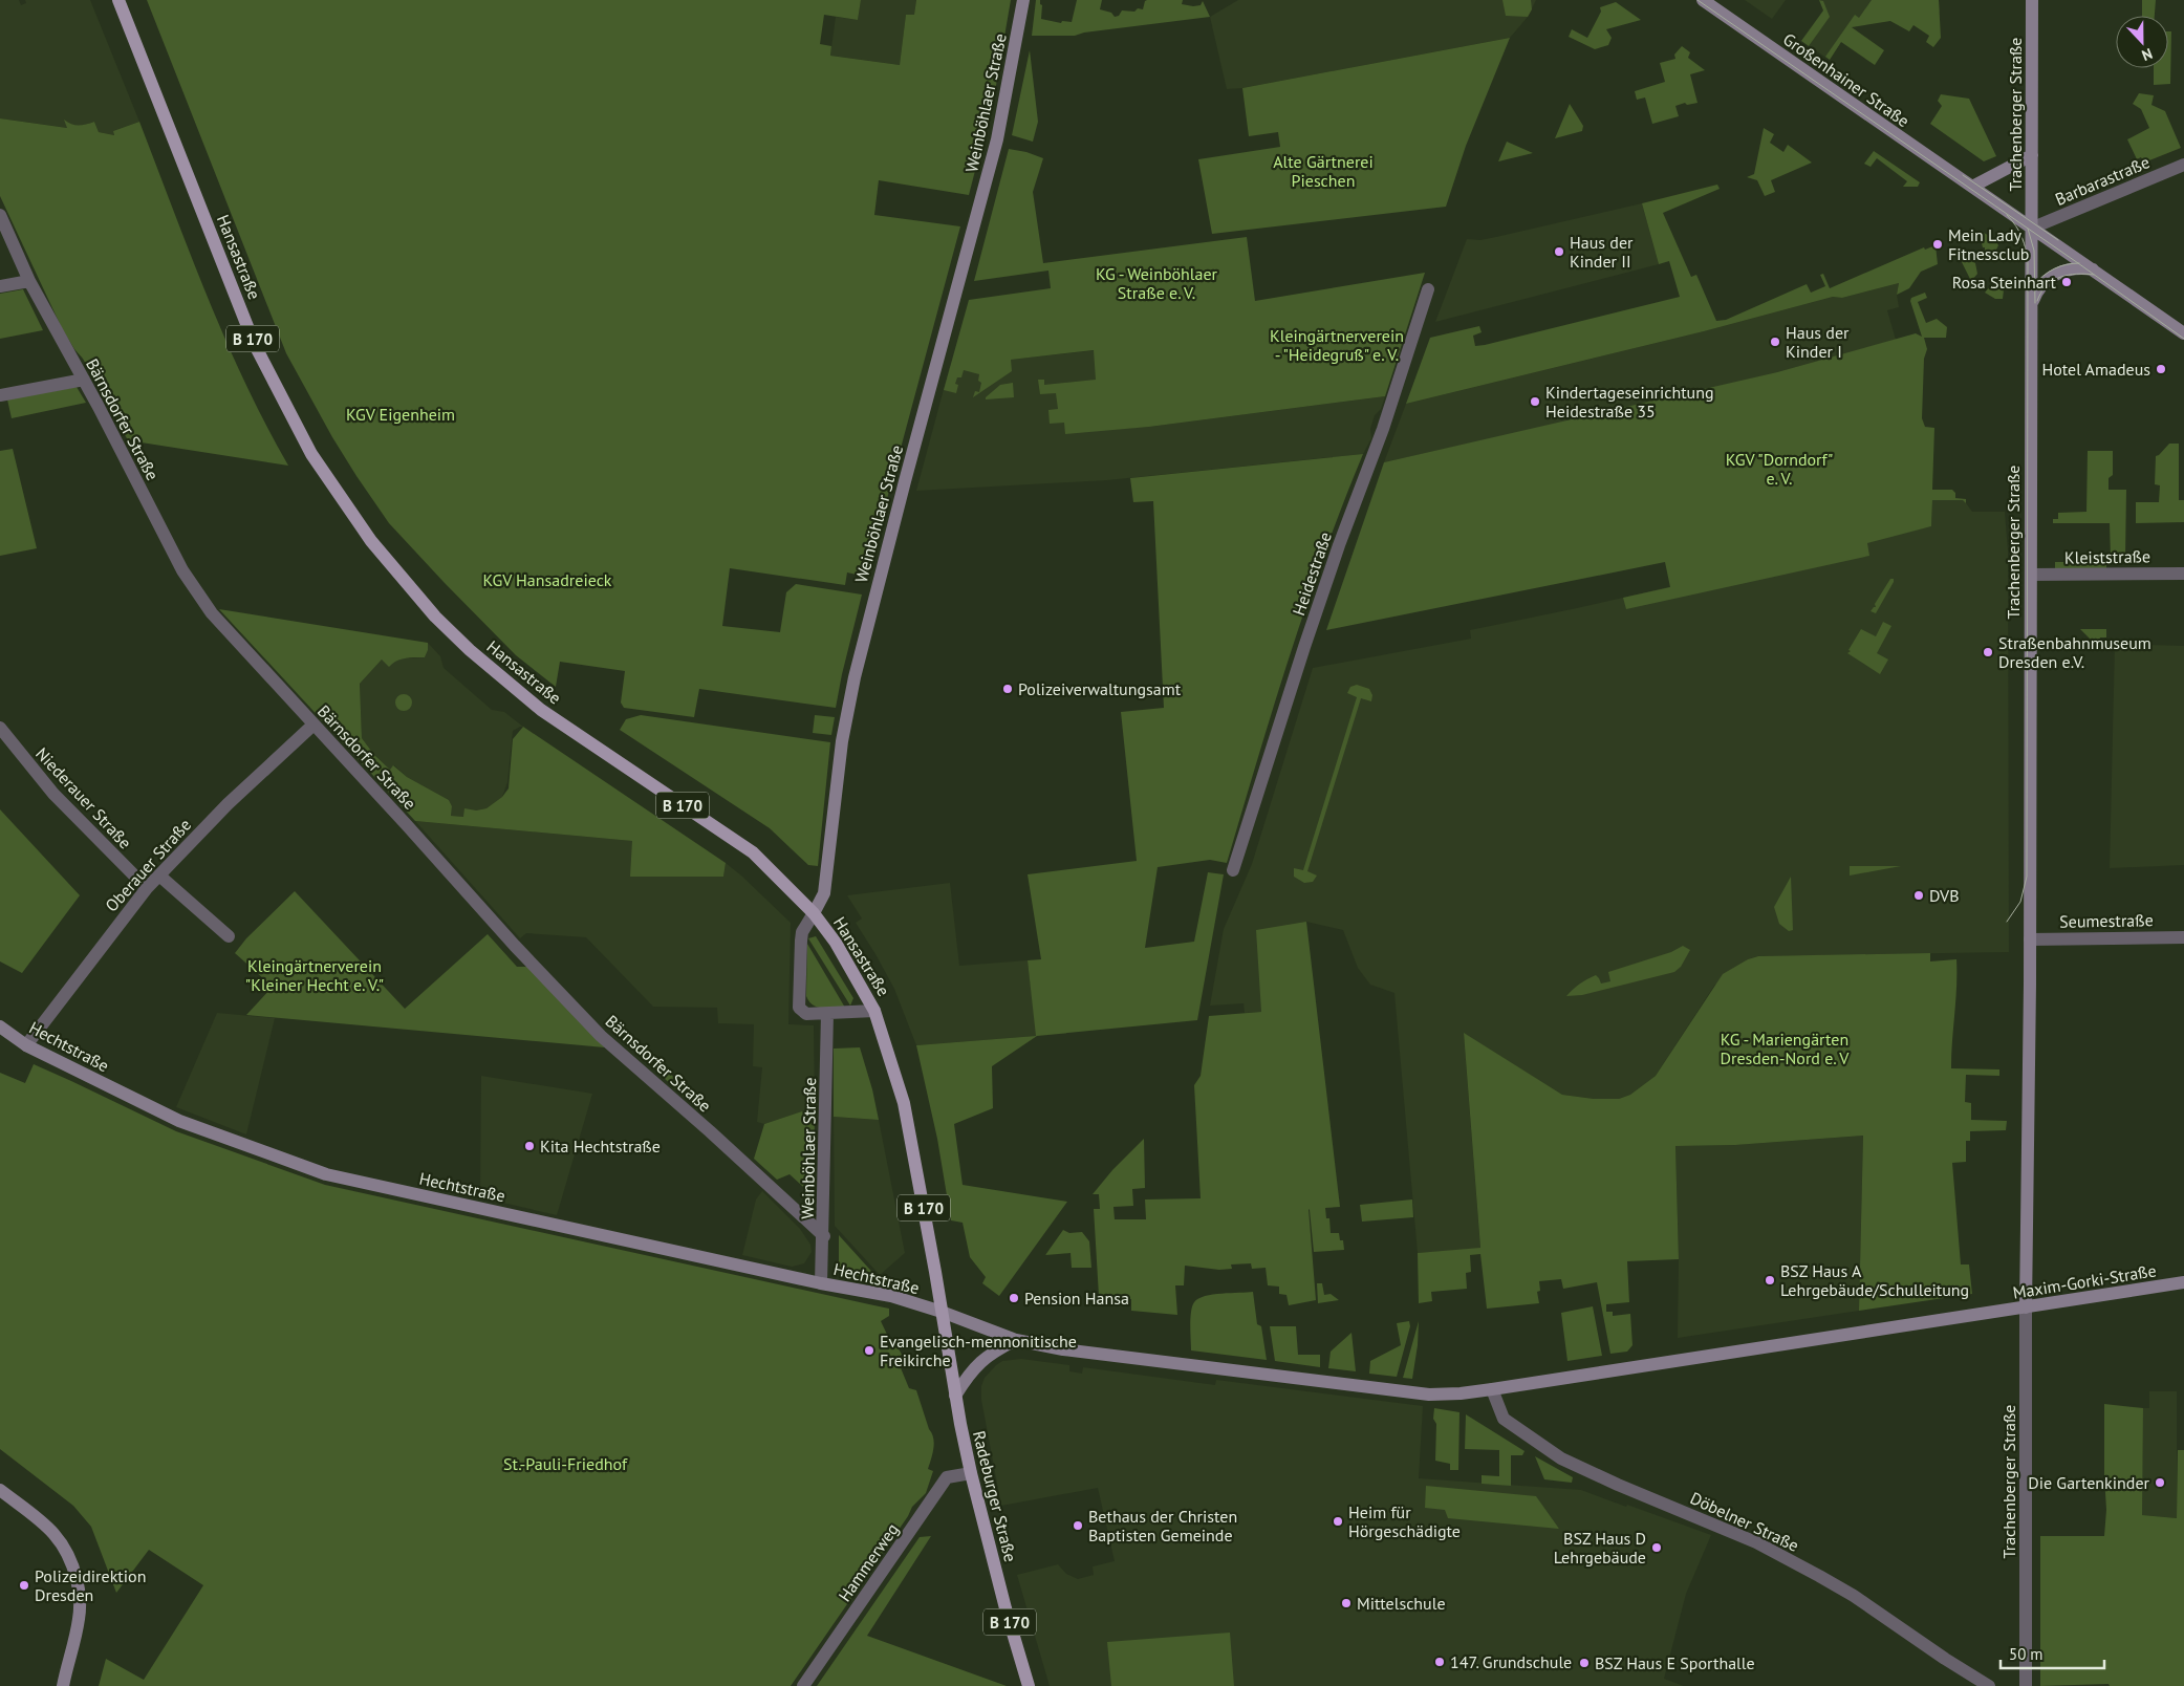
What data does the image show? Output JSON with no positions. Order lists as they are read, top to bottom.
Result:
{
  "streets": {
    "main road": ["Hansastraße", "B 170", "Radeburger Straße"],
    "street": [
      "Großenhainer Straße",
      "Weinböhlaer Straße",
      "Trachenberger Straße",
      "Barbarastraße",
      "Bärnsdorfer Straße",
      "Kleiststraße",
      "Heidestraße",
      "Niederauer Straße",
      "Oberauer Straße",
      "Seumestraße",
      "Hechtstraße",
      "Maxim-Gorki-Straße",
      "Döbelner Straße",
      "Hammerweg"
    ]
  },
  "crossings": [
    ["Großenhainer Straße", "Trachenberger Straße"],
    ["Großenhainer Straße", "Barbarastraße"],
    ["Weinböhlaer Straße", "Hansastraße"],
    ["Weinböhlaer Straße", "Bärnsdorfer Straße"],
    ["Weinböhlaer Straße", "Hechtstraße"],
    ["Trachenberger Straße", "Barbarastraße"],
    ["Trachenberger Straße", "Kleiststraße"],
    ["Trachenberger Straße", "Seumestraße"],
    ["Trachenberger Straße", "Maxim-Gorki-Straße"],
    ["Hansastraße", "Hechtstraße"],
    ["Hansastraße", "Radeburger Straße"],
    ["Bärnsdorfer Straße", "Oberauer Straße"],
    ["Niederauer Straße", "Oberauer Straße"],
    ["Oberauer Straße", "Hechtstraße"],
    ["Hechtstraße", "Radeburger Straße"],
    ["Maxim-Gorki-Straße", "Döbelner Straße"],
    ["Radeburger Straße", "Hammerweg"]
  ],
  "parks": [
    "Alte Gärtnerei Pieschen",
    "KG - Weinböhlaer Straße e. V.",
    "Kleingärtnerverein - \"Heidegruß\" e. V.",
    "KGV Eigenheim",
    "KGV \"Dorndorf\" e. V.",
    "KGV Hansadreieck",
    "Kleingärtnerverein \"Kleiner Hecht e. V.\"",
    "KG - Mariengärten Dresden-Nord e. V",
    "St.-Pauli-Friedhof"
  ],
  "places": [
    "Mein Lady Fitnessclub",
    "Haus der Kinder II",
    "Rosa Steinhart",
    "Haus der Kinder I",
    "Hotel Amadeus",
    "Kindertageseinrichtung Heidestraße 35",
    "Straßenbahnmuseum Dresden e.V.",
    "Polizeiverwaltungsamt",
    "DVB",
    "Kita Hechtstraße",
    "BSZ Haus A Lehrgebäude/Schulleitung",
    "Pension Hansa",
    "Evangelisch-mennonitische Freikirche",
    "Die Gartenkinder",
    "Heim für Hörgeschädigte",
    "Bethaus der Christen Baptisten Gemeinde",
    "BSZ Haus D Lehrgebäude",
    "Polizeidirektion Dresden",
    "Mittelschule",
    "147. Grundschule",
    "BSZ Haus E Sporthalle"
  ],
  "scale_bar": "50 m",
  "north": "bottom"
}
